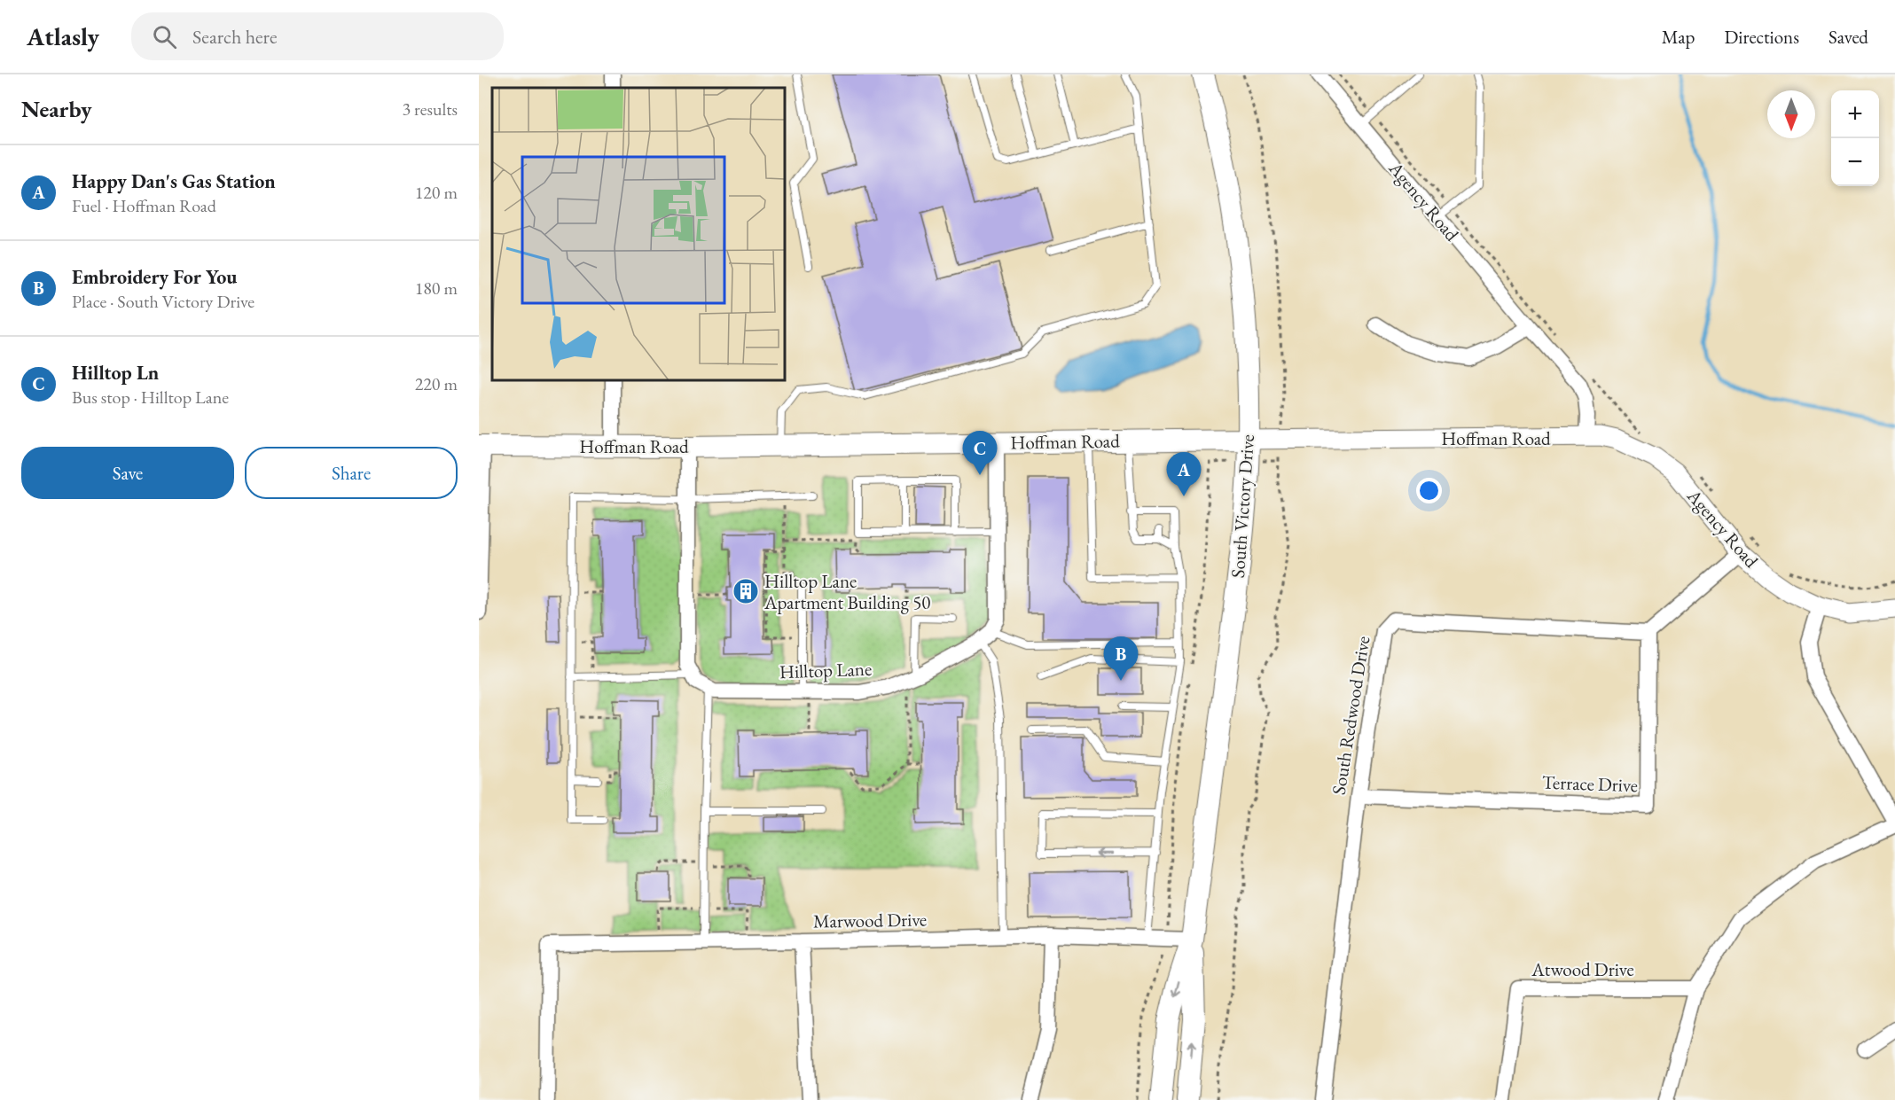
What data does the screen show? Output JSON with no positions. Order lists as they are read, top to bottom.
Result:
{
  "streets": {
    "main road": ["Hoffman Road", "South Victory Drive"],
    "street": [
      "Agency Road",
      "Hilltop Lane",
      "South Redwood Drive",
      "Terrace Drive",
      "Marwood Drive",
      "Atwood Drive"
    ]
  },
  "crossings": [
    ["Agency Road", "Hoffman Road"],
    ["Hoffman Road", "South Victory Drive"],
    ["South Victory Drive", "Marwood Drive"],
    ["South Redwood Drive", "Terrace Drive"]
  ],
  "places": {
    "building": ["Hilltop Lane Apartment Building 50"]
  },
  "north": "bottom",
  "page": {
    "header": "Atlasly",
    "search": "Search here",
    "nav": ["Map", "Directions", "Saved"],
    "heading": ["Nearby", "3 results"],
    "map_buttons": ["+", "−"],
    "list": [
      {
        "mark": "A",
        "name": "Happy Dan's Gas Station",
        "note": "Fuel · Hoffman Road",
        "value": "120 m"
      },
      {
        "mark": "B",
        "name": "Embroidery For You",
        "note": "Place · South Victory Drive",
        "value": "180 m"
      },
      {
        "mark": "C",
        "name": "Hilltop Ln",
        "note": "Bus stop · Hilltop Lane",
        "value": "220 m"
      }
    ],
    "buttons": ["Save", "Share"],
    "pins": ["C", "A", "B"]
  }
}
